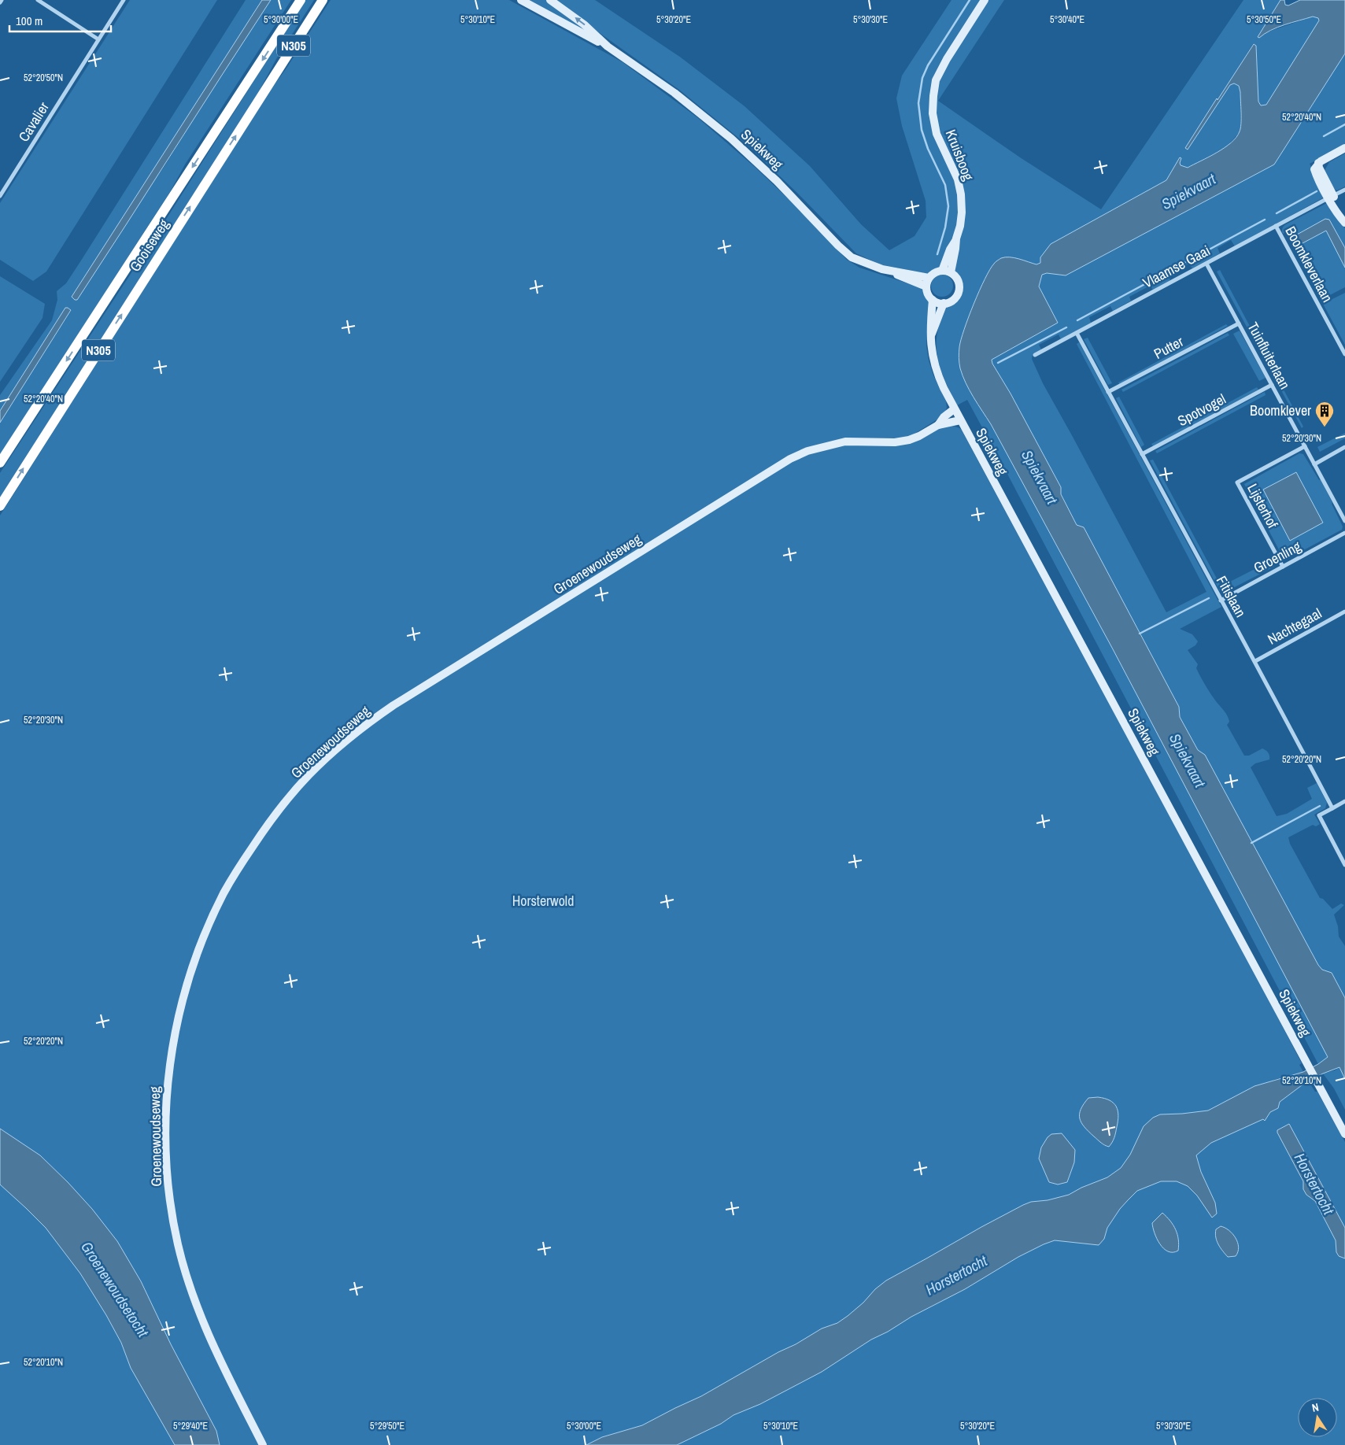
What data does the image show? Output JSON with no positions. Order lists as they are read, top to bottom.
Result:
{
  "streets": {
    "highway": ["N305", "Gooiseweg"],
    "main road": ["Spiekweg", "Kruisboog", "Groenewoudseweg"],
    "street": [
      "Cavalier",
      "Boomkleverlaan",
      "Vlaamse Gaai",
      "Putter",
      "Tuinfluiterlaan",
      "Spotvogel",
      "Lijsterhof",
      "Groenling",
      "Fitislaan",
      "Nachtegaal"
    ]
  },
  "crossings": [
    ["Spiekweg", "Kruisboog"],
    ["Spiekweg", "Groenewoudseweg"],
    ["Boomkleverlaan", "Vlaamse Gaai"],
    ["Vlaamse Gaai", "Tuinfluiterlaan"],
    ["Vlaamse Gaai", "Fitislaan"],
    ["Putter", "Tuinfluiterlaan"],
    ["Putter", "Fitislaan"],
    ["Tuinfluiterlaan", "Spotvogel"],
    ["Tuinfluiterlaan", "Lijsterhof"],
    ["Spotvogel", "Fitislaan"],
    ["Lijsterhof", "Groenling"],
    ["Groenling", "Fitislaan"],
    ["Fitislaan", "Nachtegaal"]
  ],
  "water": ["Spiekvaart", "Horstertocht", "Groenewoudsetocht"],
  "parks": ["Horsterwold"],
  "places": {
    "building": ["Boomklever"]
  },
  "scale_bar": "100 m",
  "north": "top",
  "coordinates": [
    "5°30'00\"E",
    "5°30'10\"E",
    "5°30'20\"E",
    "5°30'30\"E",
    "5°30'40\"E",
    "5°30'50\"E",
    "52°20'50\"N",
    "52°20'40\"N",
    "52°20'30\"N",
    "52°20'20\"N",
    "52°20'10\"N",
    "5°29'40\"E",
    "5°29'50\"E"
  ]
}
